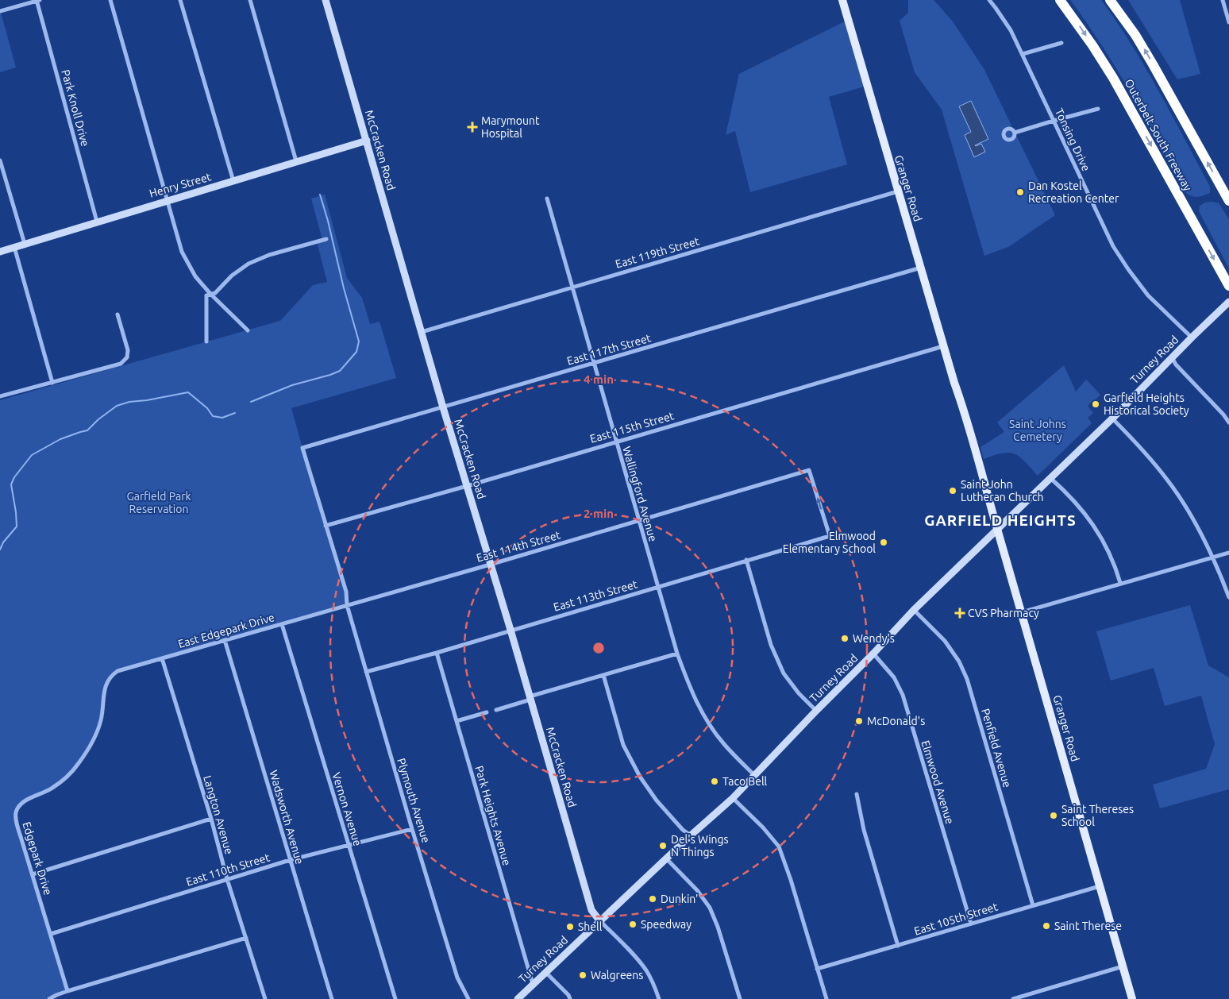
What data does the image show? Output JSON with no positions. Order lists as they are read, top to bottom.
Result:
{
  "streets": {
    "highway": ["Outerbelt South Freeway"],
    "main road": ["Granger Road"],
    "street": [
      "Park Knoll Drive",
      "Tonsing Drive",
      "McCracken Road",
      "Henry Street",
      "East 119th Street",
      "East 117th Street",
      "Turney Road",
      "East 115th Street",
      "Wallingford Avenue",
      "East 114th Street",
      "East 113th Street",
      "East Edgepark Drive",
      "Penfield Avenue",
      "Elmwood Avenue",
      "Plymouth Avenue",
      "Vernon Avenue",
      "Langton Avenue",
      "Park Heights Avenue",
      "Wadsworth Avenue",
      "Edgepark Drive",
      "East 110th Street",
      "East 105th Street"
    ]
  },
  "crossings": [
    ["Park Knoll Drive", "Henry Street"],
    ["Tonsing Drive", "Turney Road"],
    ["McCracken Road", "Henry Street"],
    ["McCracken Road", "East 119th Street"],
    ["McCracken Road", "East 117th Street"],
    ["McCracken Road", "Turney Road"],
    ["McCracken Road", "East 115th Street"],
    ["McCracken Road", "East 114th Street"],
    ["McCracken Road", "East 113th Street"],
    ["Granger Road", "East 119th Street"],
    ["Granger Road", "East 117th Street"],
    ["Granger Road", "Turney Road"],
    ["Granger Road", "East 115th Street"],
    ["Granger Road", "East 105th Street"],
    ["East 119th Street", "Wallingford Avenue"],
    ["East 117th Street", "East 115th Street"],
    ["East 117th Street", "Wallingford Avenue"],
    ["Turney Road", "Wallingford Avenue"],
    ["Turney Road", "Penfield Avenue"],
    ["Turney Road", "Elmwood Avenue"],
    ["Turney Road", "Park Heights Avenue"],
    ["East 115th Street", "Wallingford Avenue"],
    ["Wallingford Avenue", "East 114th Street"],
    ["Wallingford Avenue", "East 113th Street"],
    ["East 114th Street", "East 113th Street"],
    ["East 114th Street", "East Edgepark Drive"],
    ["East 114th Street", "Plymouth Avenue"],
    ["East 113th Street", "Plymouth Avenue"],
    ["East 113th Street", "Park Heights Avenue"],
    ["East Edgepark Drive", "Plymouth Avenue"],
    ["East Edgepark Drive", "Vernon Avenue"],
    ["East Edgepark Drive", "Langton Avenue"],
    ["East Edgepark Drive", "Wadsworth Avenue"],
    ["East Edgepark Drive", "Edgepark Drive"],
    ["Penfield Avenue", "East 105th Street"],
    ["Elmwood Avenue", "East 105th Street"],
    ["Plymouth Avenue", "East 110th Street"],
    ["Vernon Avenue", "East 110th Street"],
    ["Langton Avenue", "East 110th Street"],
    ["Wadsworth Avenue", "East 110th Street"],
    ["Edgepark Drive", "East 110th Street"]
  ],
  "districts": ["GARFIELD HEIGHTS"],
  "parks": ["Saint Johns Cemetery", "Garfield Park Reservation"],
  "places": {
    "health": ["Marymount Hospital", "CVS Pharmacy"],
    "other": [
      "Dan Kostel Recreation Center",
      "Garfield Heights Historical Society",
      "Saint John Lutheran Church",
      "Elmwood Elementary School",
      "Wendy's",
      "McDonald's",
      "Taco Bell",
      "Saint Thereses School",
      "Del's Wings N Things",
      "Dunkin'",
      "Speedway",
      "Saint Therese",
      "Shell",
      "Walgreens"
    ]
  },
  "rings": ["4 min", "2 min"]
}
